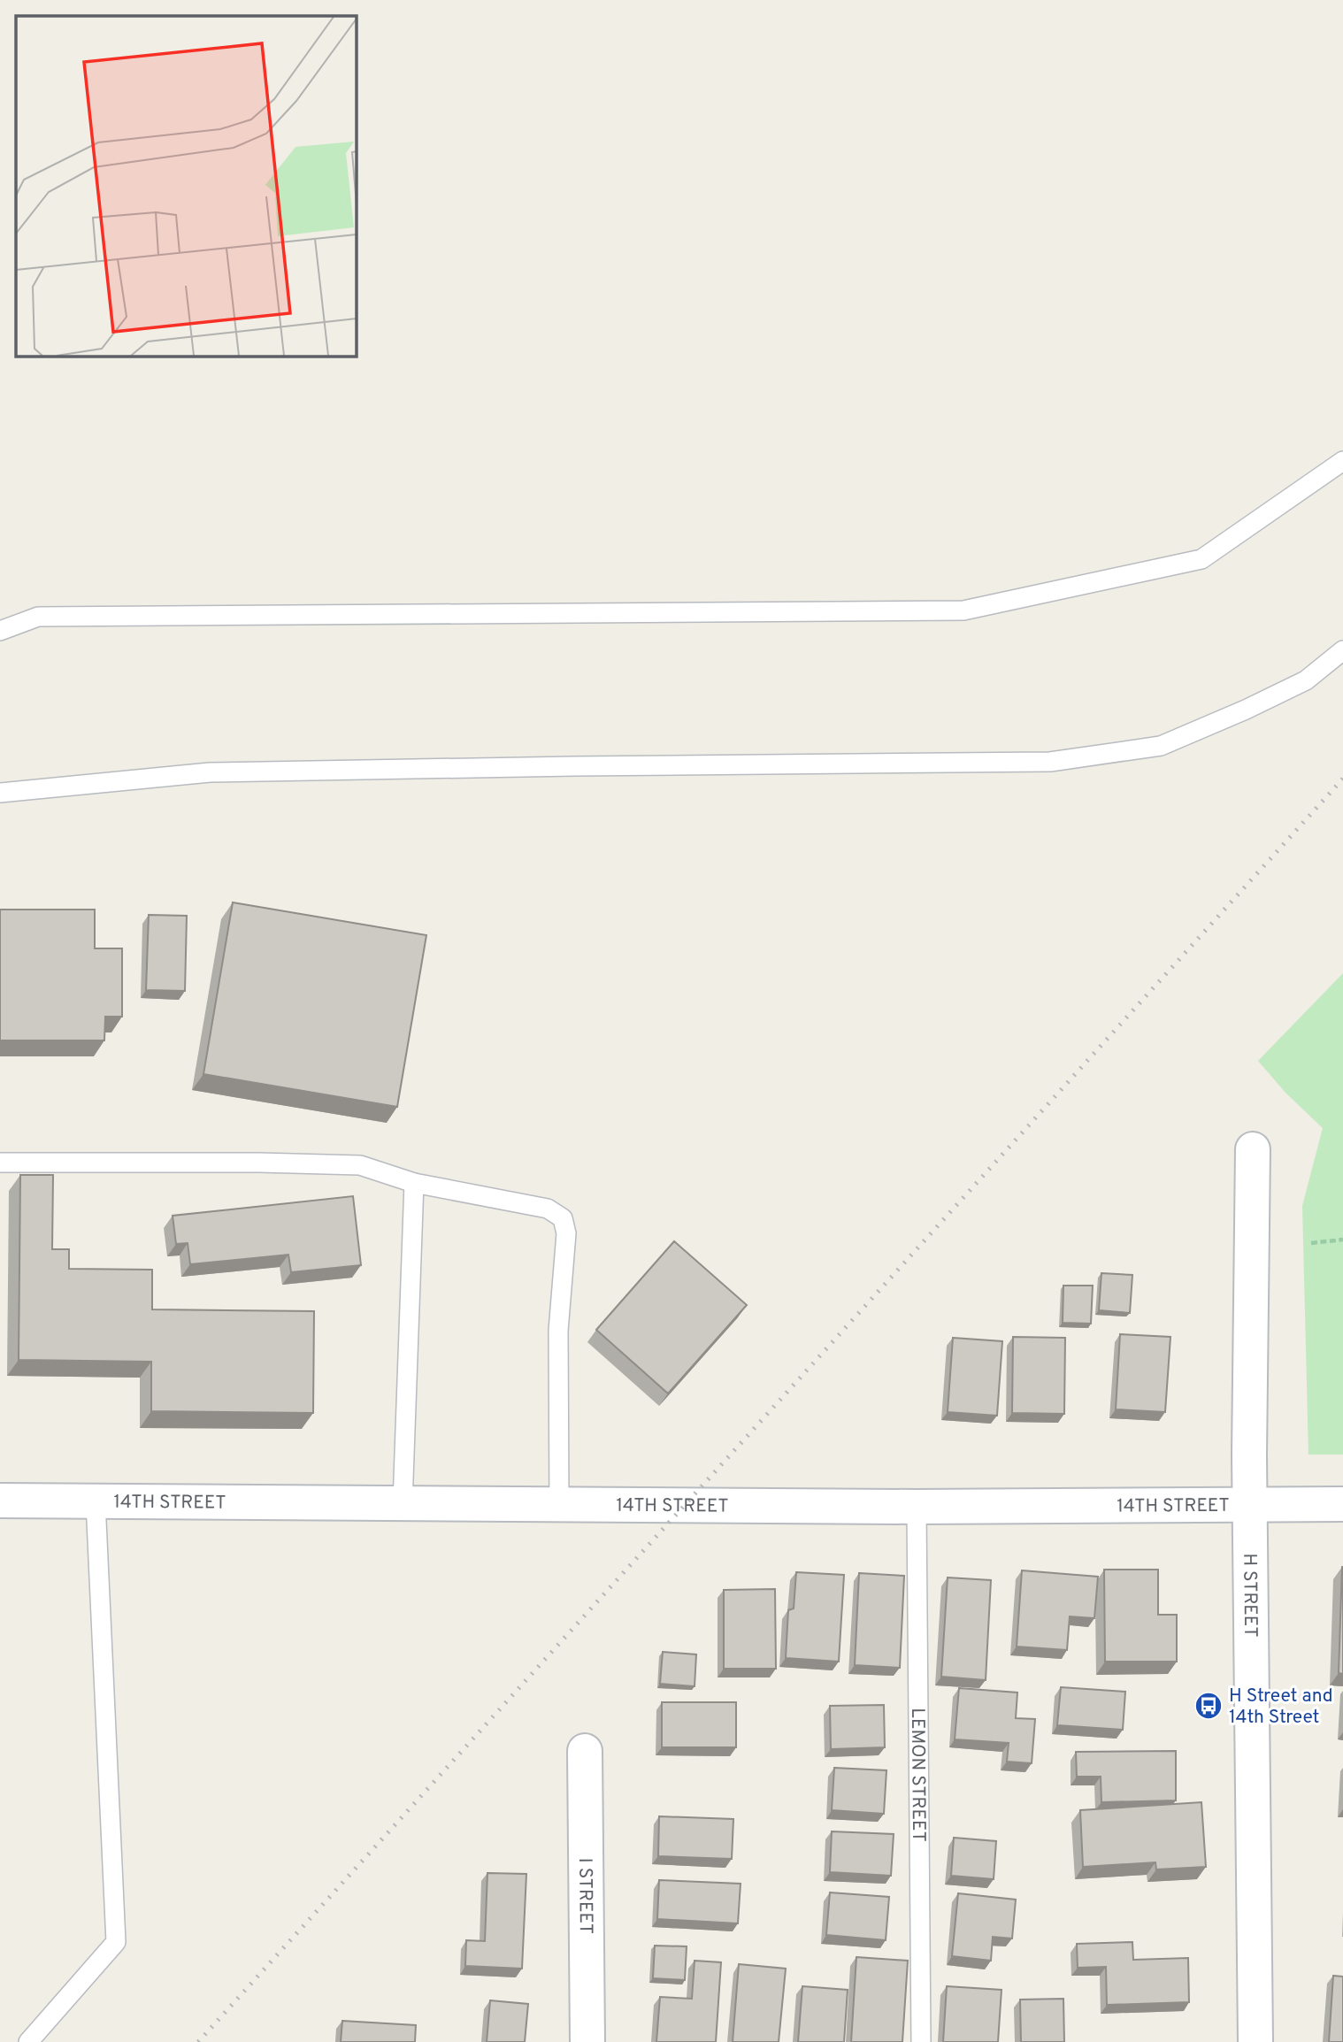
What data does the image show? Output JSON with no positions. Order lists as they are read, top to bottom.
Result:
{
  "streets": {
    "street": ["14TH STREET", "H STREET", "I STREET"],
    "lane": ["LEMON STREET"]
  },
  "crossings": [
    ["14TH STREET", "H STREET"],
    ["14TH STREET", "LEMON STREET"]
  ],
  "places": {
    "bus stop": ["H Street and 14th Street"]
  }
}
